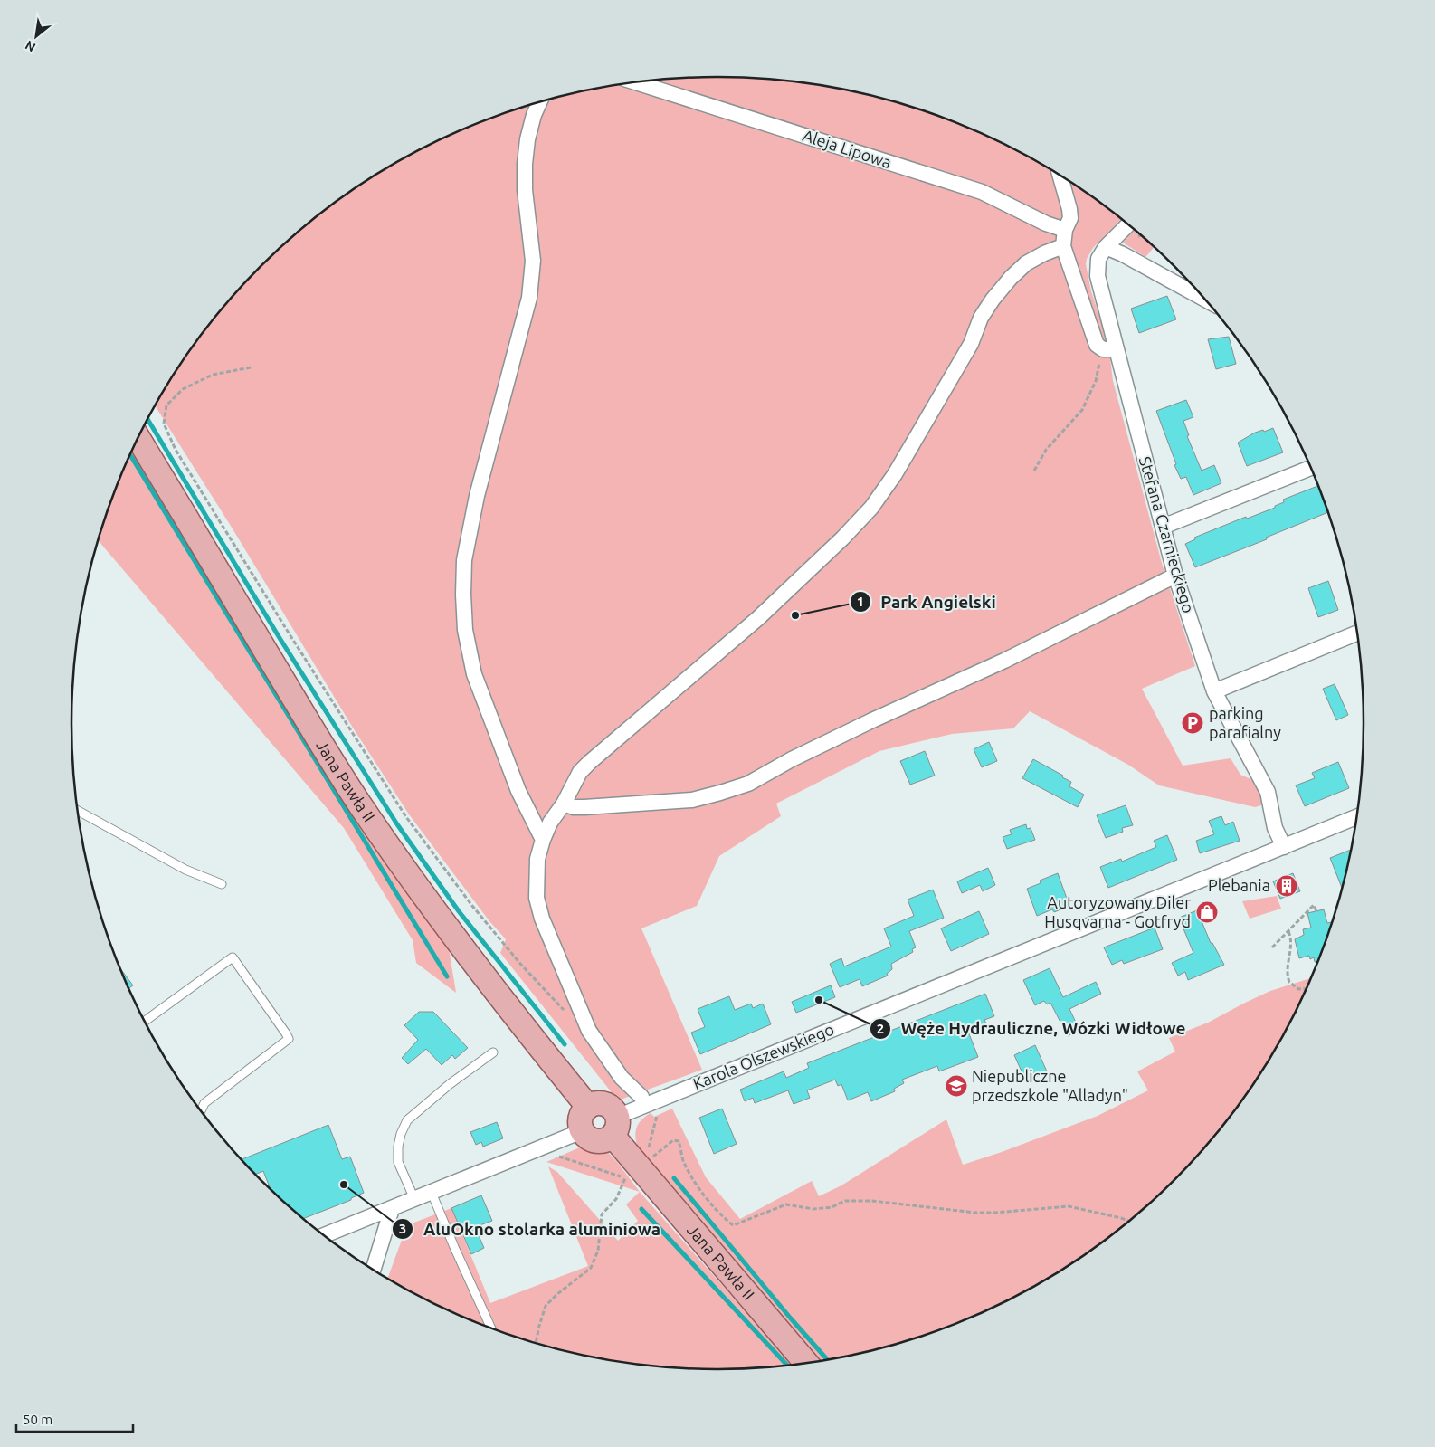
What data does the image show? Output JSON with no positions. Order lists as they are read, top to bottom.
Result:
{
  "streets": {
    "main road": ["Jana Pawła II"],
    "street": ["Aleja Lipowa", "Stefana Czarnieckiego", "Karola Olszewskiego"]
  },
  "crossings": [
    ["Stefana Czarnieckiego", "Karola Olszewskiego"],
    ["Jana Pawła II", "Karola Olszewskiego"]
  ],
  "places": {
    "other": ["Park Angielski", "Węże Hydrauliczne, Wózki Widłowe", "AluOkno stolarka aluminiowa"],
    "parking": ["parking parafialny"],
    "building": ["Plebania"],
    "shop": ["Autoryzowany Diler Husqvarna - Gotfryd"],
    "school or university": ["Niepubliczne przedszkole \"Alladyn\""]
  },
  "scale_bar": "50 m",
  "north": "bottom left"
}
